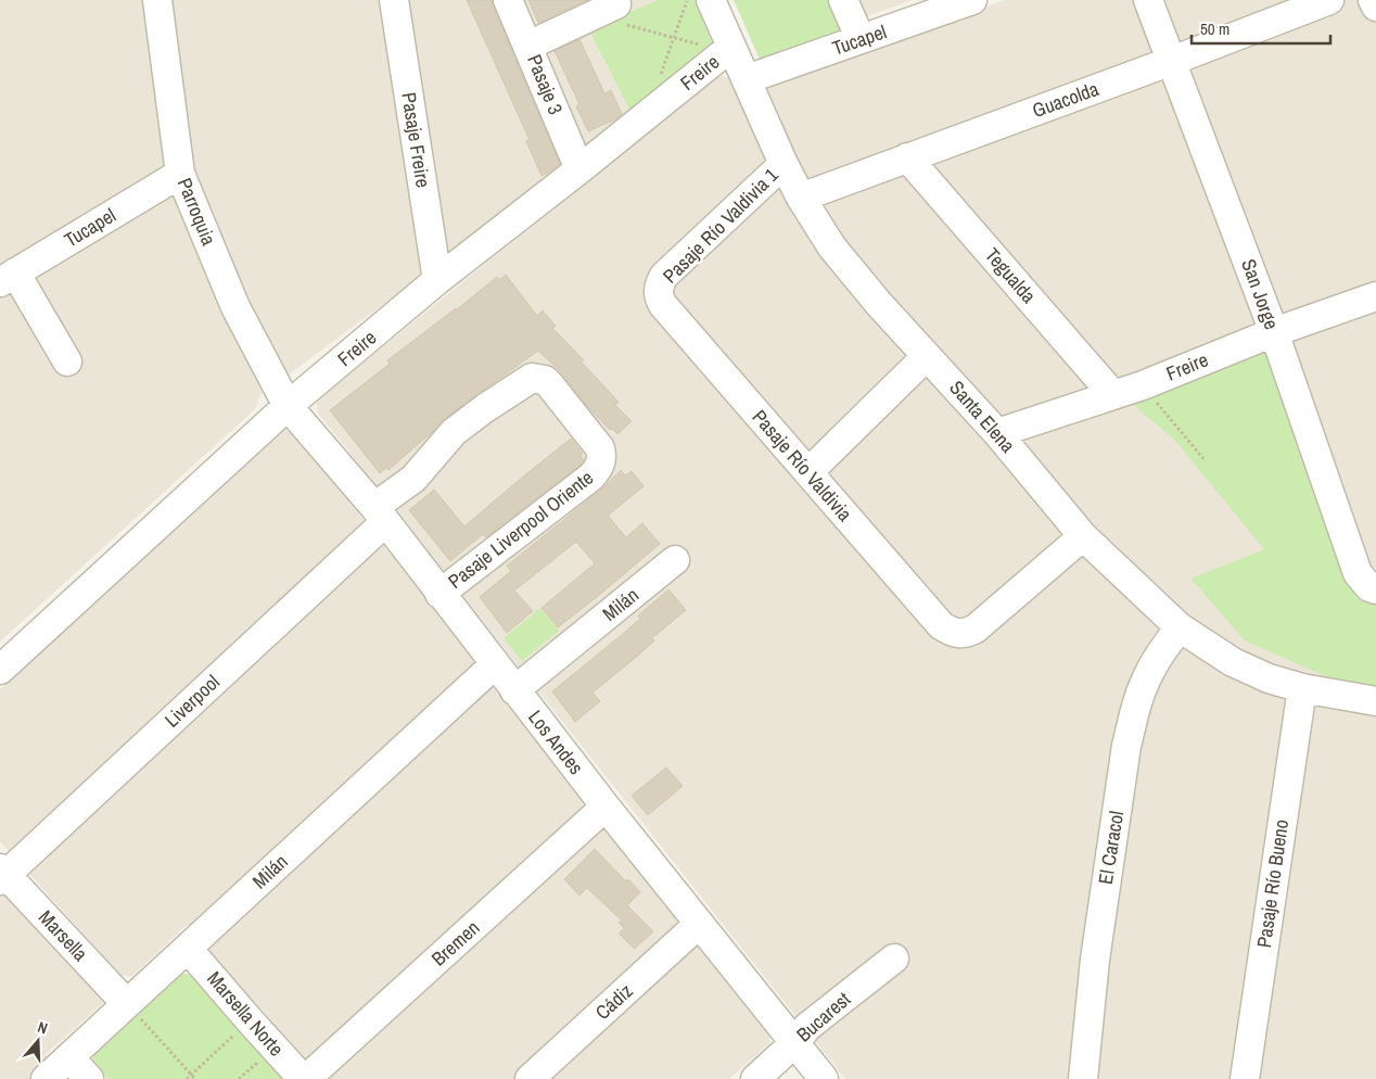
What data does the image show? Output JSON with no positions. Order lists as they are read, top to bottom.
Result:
{
  "streets": {
    "street": [
      "Tucapel",
      "Freire",
      "Pasaje 3",
      "Guacolda",
      "Pasaje Freire",
      "Parroquia",
      "Pasaje Río Valdivia 1",
      "Tegualda",
      "San Jorge",
      "Santa Elena",
      "Pasaje Río Valdivia",
      "Pasaje Liverpool Oriente",
      "Milán",
      "Liverpool",
      "Los Andes",
      "El Caracol",
      "Pasaje Río Bueno",
      "Marsella",
      "Bremen",
      "Cádiz",
      "Marsella Norte",
      "Bucarest"
    ]
  },
  "crossings": [
    ["Tucapel", "Parroquia"],
    ["Tucapel", "Santa Elena"],
    ["Freire", "Pasaje 3"],
    ["Freire", "Pasaje Freire"],
    ["Freire", "Parroquia"],
    ["Freire", "Tegualda"],
    ["Freire", "San Jorge"],
    ["Freire", "Santa Elena"],
    ["Freire", "Los Andes"],
    ["Guacolda", "Tegualda"],
    ["Guacolda", "San Jorge"],
    ["Guacolda", "Santa Elena"],
    ["Parroquia", "Los Andes"],
    ["Pasaje Río Valdivia 1", "Santa Elena"],
    ["Pasaje Río Valdivia 1", "Pasaje Río Valdivia"],
    ["Santa Elena", "Pasaje Río Valdivia"],
    ["Santa Elena", "El Caracol"],
    ["Santa Elena", "Pasaje Río Bueno"],
    ["Pasaje Liverpool Oriente", "Liverpool"],
    ["Pasaje Liverpool Oriente", "Los Andes"],
    ["Milán", "Los Andes"],
    ["Milán", "Marsella"],
    ["Milán", "Marsella Norte"],
    ["Liverpool", "Los Andes"],
    ["Liverpool", "Marsella"],
    ["Los Andes", "Bremen"],
    ["Los Andes", "Cádiz"],
    ["Los Andes", "Bucarest"],
    ["Bremen", "Marsella Norte"]
  ],
  "scale_bar": "50 m",
  "north": "top"
}
